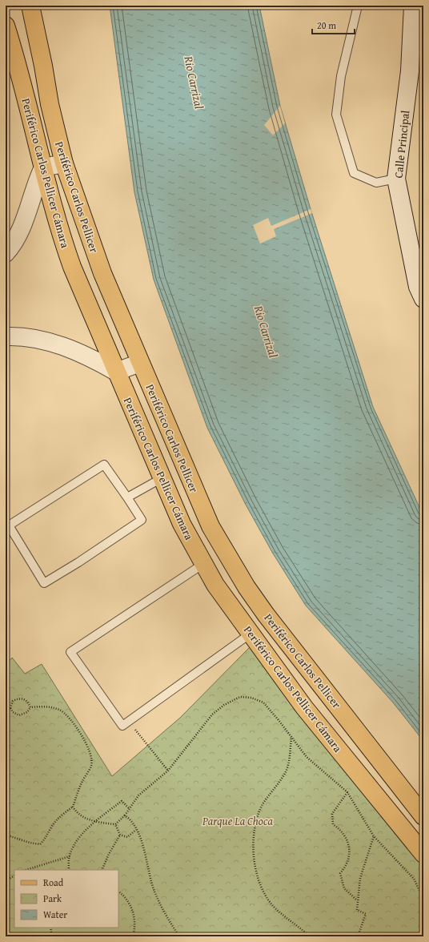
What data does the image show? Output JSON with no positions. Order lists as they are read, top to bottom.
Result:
{
  "streets": {
    "main road": ["Calle Principal", "Periférico Carlos Pellicer Cámara", "Periférico Carlos Pellicer"]
  },
  "water": ["Rio Carrizal"],
  "parks": ["Parque La Choca"],
  "legend": ["Road", "Park", "Water"],
  "scale_bar": "20 m"
}
